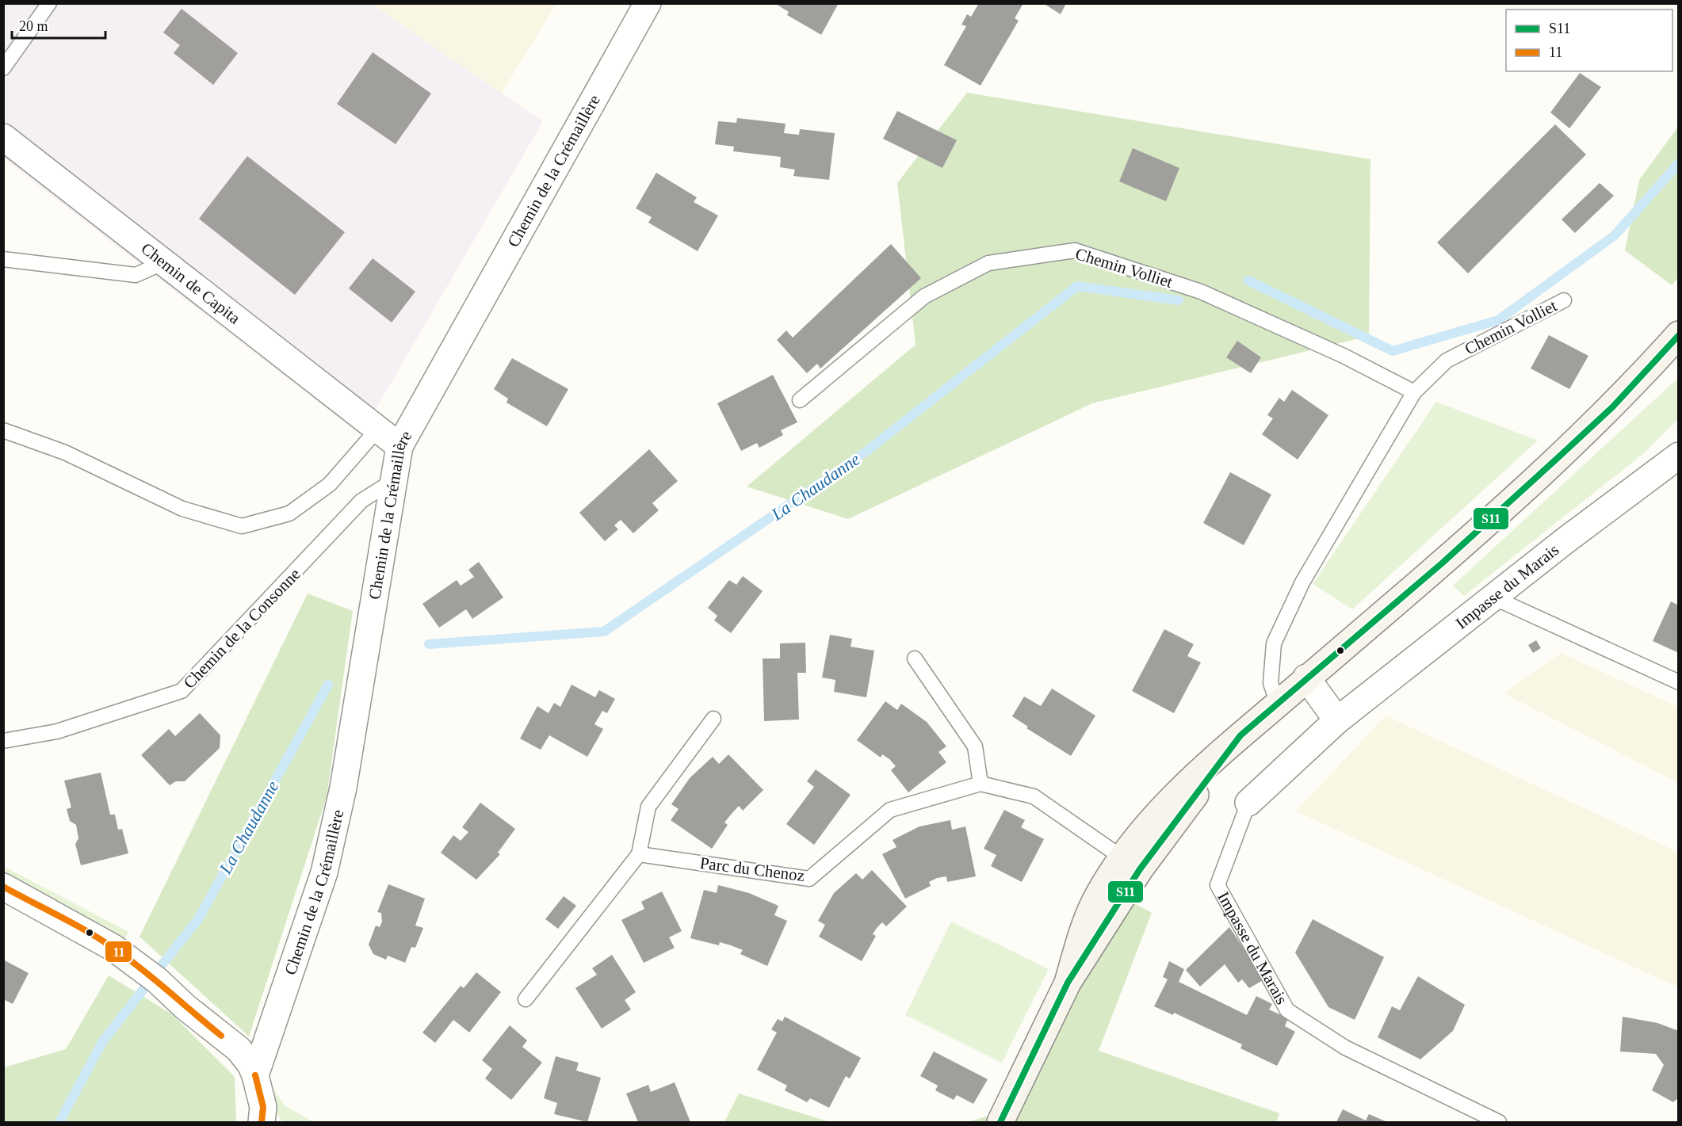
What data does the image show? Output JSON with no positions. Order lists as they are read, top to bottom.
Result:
{
  "streets": {
    "street": ["Chemin de la Crémaillère", "Chemin de Capita", "Impasse du Marais"],
    "lane": ["Chemin Volliet", "Chemin de la Consonne", "Parc du Chenoz"]
  },
  "crossings": [
    ["Chemin de la Crémaillère", "Chemin de Capita"],
    ["Chemin de la Crémaillère", "Chemin de la Consonne"]
  ],
  "water": ["La Chaudanne"],
  "lines": ["transit line S11", "transit line 11"],
  "legend": ["S11", "11"],
  "scale_bar": "20 m"
}
